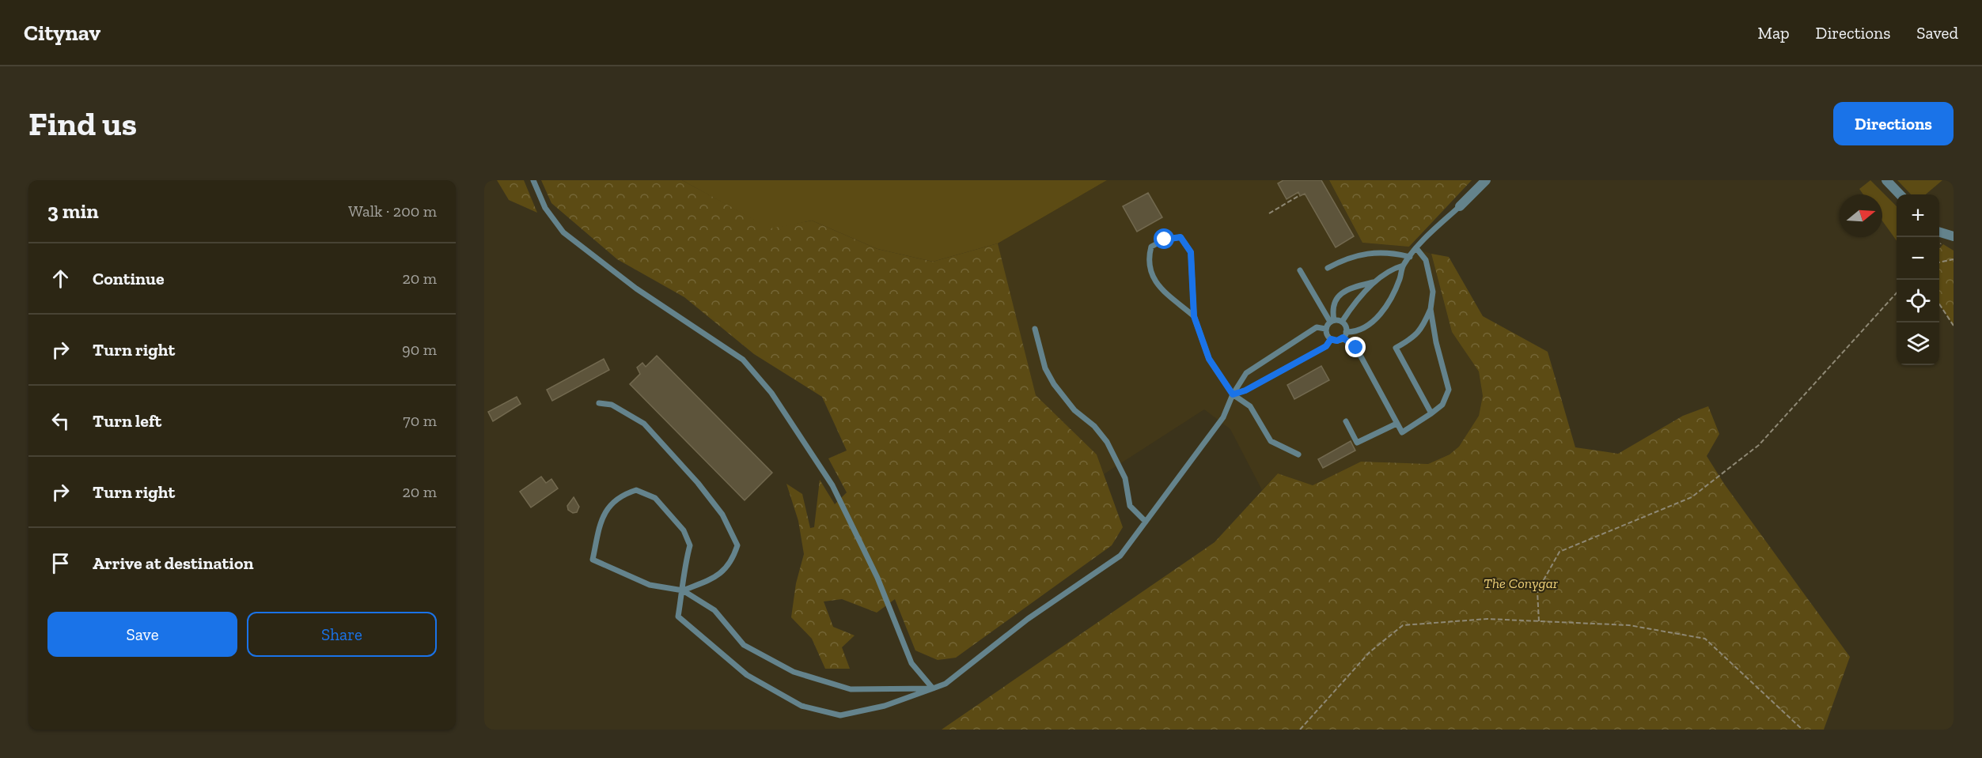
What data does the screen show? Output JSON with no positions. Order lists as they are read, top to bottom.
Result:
{
  "parks": ["The Conygar"],
  "north": "right",
  "page": {
    "header": "Citynav",
    "nav": ["Map", "Directions", "Saved"],
    "buttons": [
      "Directions",
      ["Save", "Share"]
    ],
    "title": "Find us",
    "heading": ["3 min", "Walk · 200 m"],
    "map_buttons": ["+", "−"],
    "list": [
      ["Continue", "20 m"],
      ["Turn right", "90 m"],
      ["Turn left", "70 m"],
      ["Turn right", "20 m"],
      "Arrive at destination"
    ]
  }
}
